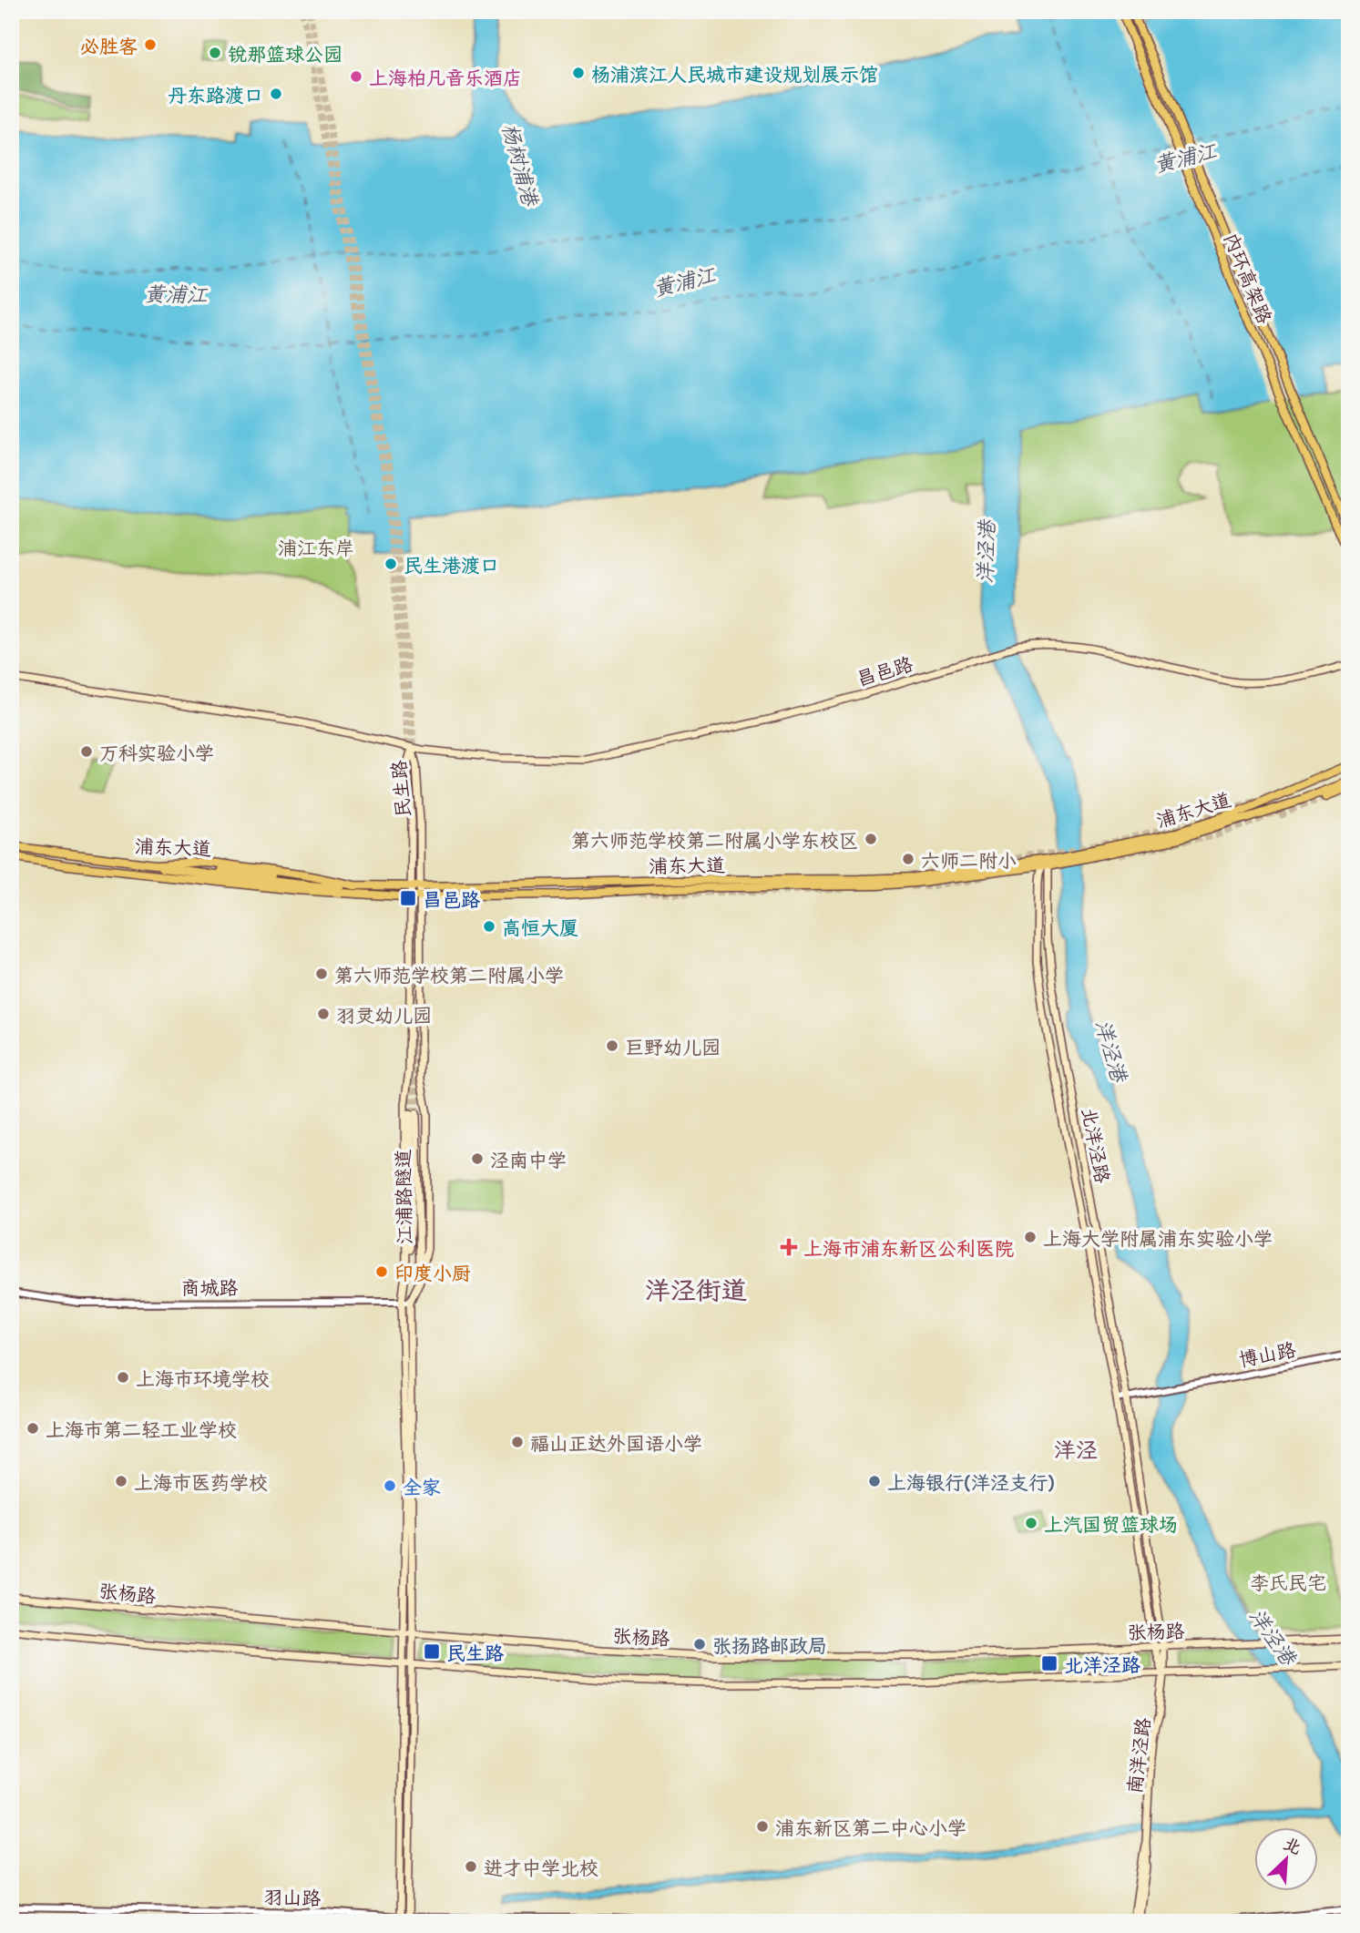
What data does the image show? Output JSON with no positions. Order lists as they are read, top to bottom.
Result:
{
  "streets": {
    "main road": [
      "内环高架路",
      "昌邑路",
      "民生路",
      "浦东大道",
      "北洋泾路",
      "江浦路隧道",
      "张杨路",
      "南洋泾路"
    ],
    "street": ["商城路", "博山路", "羽山路"]
  },
  "crossings": [
    ["昌邑路", "民生路"],
    ["民生路", "浦东大道"],
    ["民生路", "江浦路隧道"],
    ["民生路", "商城路"],
    ["民生路", "张杨路"],
    ["民生路", "羽山路"],
    ["浦东大道", "北洋泾路"],
    ["北洋泾路", "博山路"],
    ["北洋泾路", "张杨路"],
    ["北洋泾路", "南洋泾路"]
  ],
  "districts": ["洋泾街道", "洋泾"],
  "water": ["黄浦江", "杨树浦港", "洋泾港"],
  "parks": ["浦江东岸", "李氏民宅"],
  "places": {
    "other": [
      "必胜客",
      "锐那篮球公园",
      "杨浦滨江人民城市建设规划展示馆",
      "上海柏凡音乐酒店",
      "丹东路渡口",
      "民生港渡口",
      "万科实验小学",
      "第六师范学校第二附属小学东校区",
      "六师二附小",
      "高恒大厦",
      "第六师范学校第二附属小学",
      "羽灵幼儿园",
      "巨野幼儿园",
      "泾南中学",
      "上海大学附属浦东实验小学",
      "印度小厨",
      "上海市环境学校",
      "上海市第二轻工业学校",
      "福山正达外国语小学",
      "上海市医药学校",
      "上海银行(洋泾支行)",
      "全家",
      "上汽国贸篮球场",
      "张扬路邮政局",
      "浦东新区第二中心小学",
      "进才中学北校"
    ],
    "transit": ["昌邑路", "民生路", "北洋泾路"],
    "health": ["上海市浦东新区公利医院"]
  },
  "north": "top right"
}
